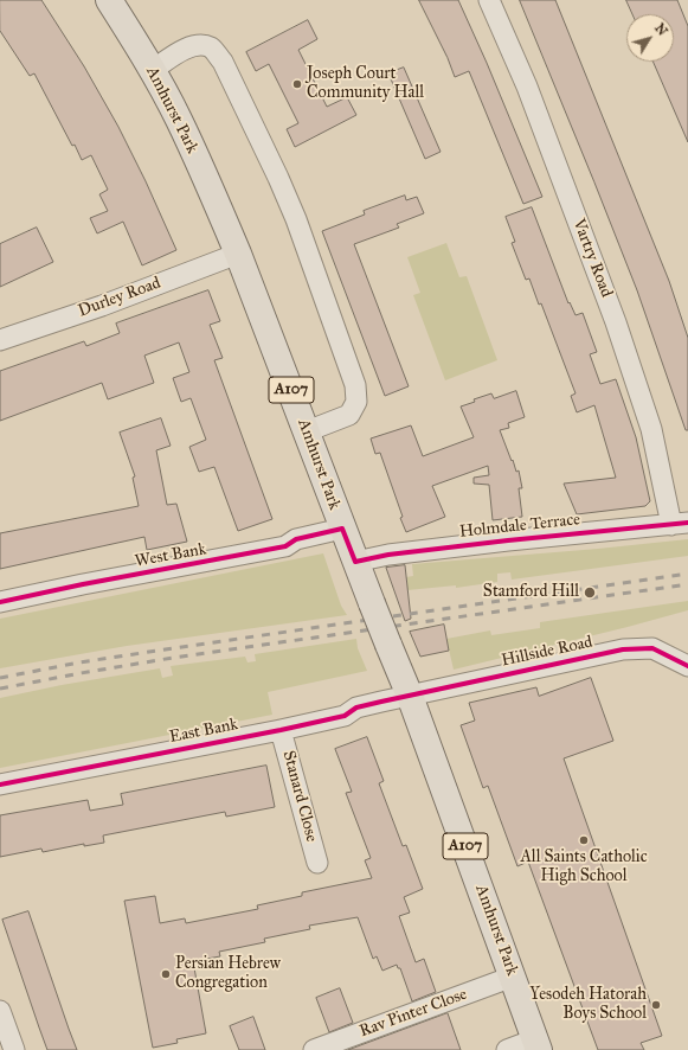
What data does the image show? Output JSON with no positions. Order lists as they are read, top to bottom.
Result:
{
  "streets": {
    "main road": ["Amhurst Park", "A107"],
    "street": [
      "Vartry Road",
      "Durley Road",
      "Holmdale Terrace",
      "West Bank",
      "Hillside Road",
      "East Bank",
      "Stanard Close",
      "Rav Pinter Close"
    ]
  },
  "crossings": [
    ["Amhurst Park", "Durley Road"],
    ["Amhurst Park", "Holmdale Terrace"],
    ["Amhurst Park", "West Bank"],
    ["Amhurst Park", "Hillside Road"],
    ["Amhurst Park", "East Bank"],
    ["Amhurst Park", "Rav Pinter Close"],
    ["Vartry Road", "Holmdale Terrace"],
    ["Hillside Road", "East Bank"],
    ["East Bank", "Stanard Close"]
  ],
  "places": [
    "Joseph Court Community Hall",
    "Stamford Hill",
    "All Saints Catholic High School",
    "Persian Hebrew Congregation",
    "Yesodeh Hatorah Boys School"
  ],
  "north": "top right"
}
